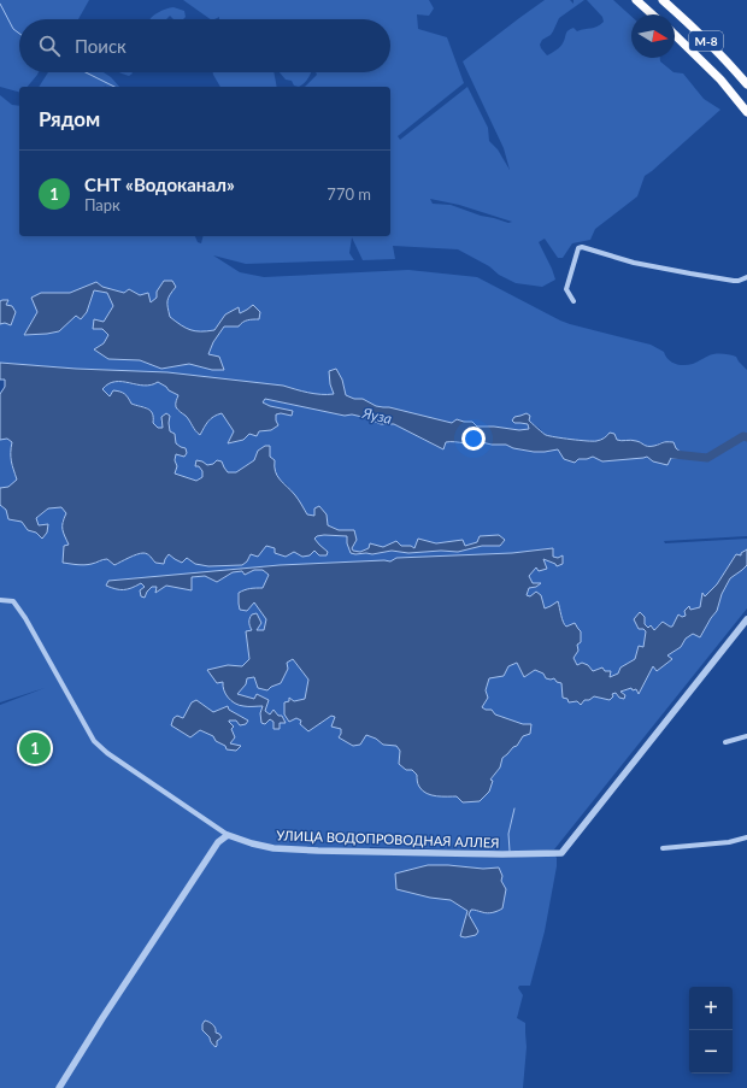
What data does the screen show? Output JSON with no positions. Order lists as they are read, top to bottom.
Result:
{
  "streets": {
    "highway": ["М-8"],
    "street": ["УЛИЦА ВОДОПРОВОДНАЯ АЛЛЕЯ"]
  },
  "water": ["Яуза"],
  "north": "right",
  "page": {
    "search": "Поиск",
    "heading": "Рядом",
    "list": [
      {
        "mark": "1",
        "name": "СНТ «Водоканал»",
        "note": "Парк",
        "value": "770 m"
      }
    ],
    "pins": "1",
    "map_buttons": ["+", "−"]
  }
}
